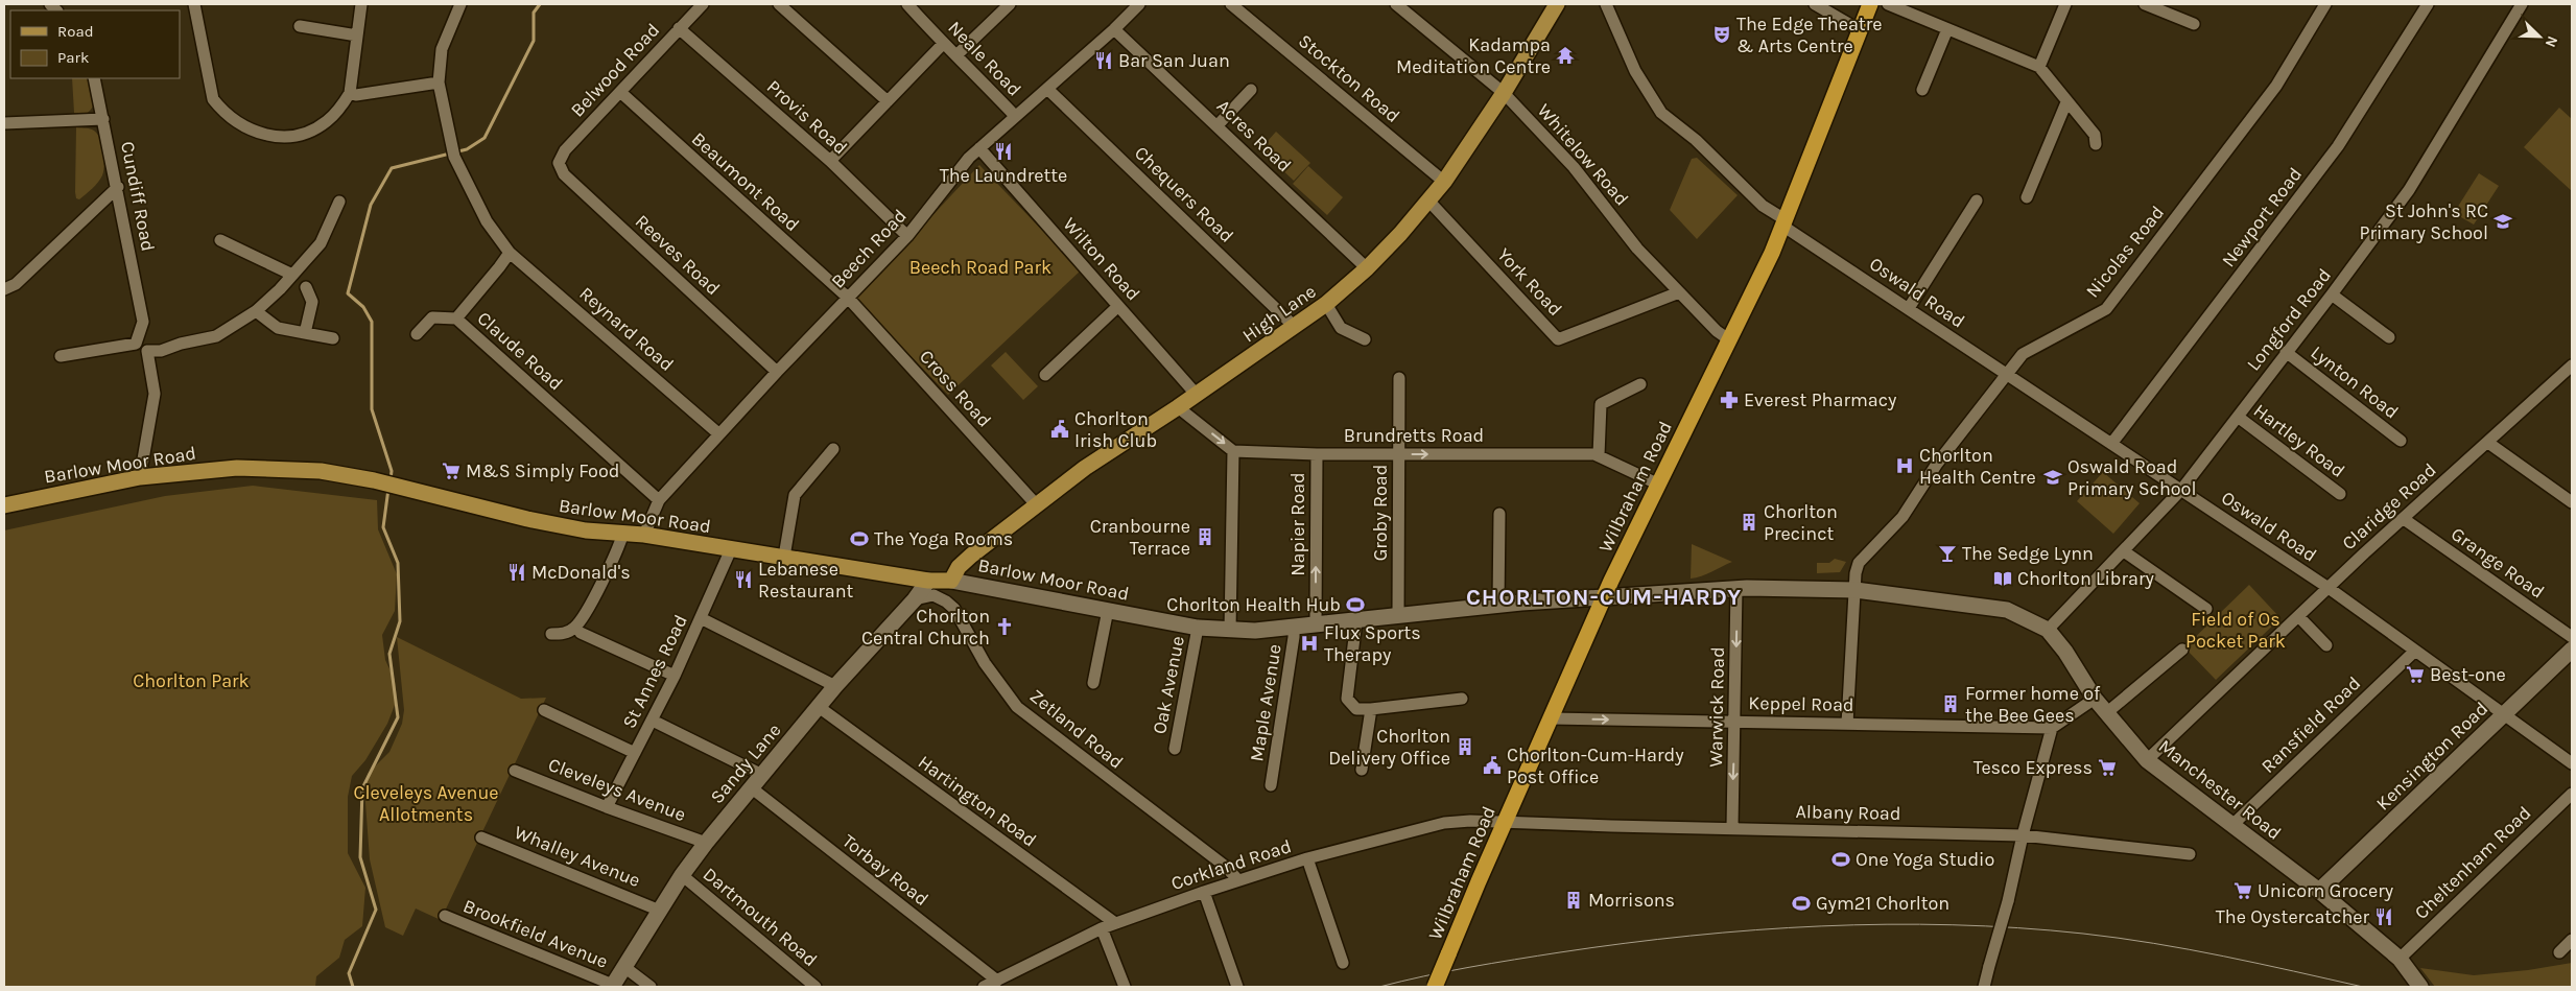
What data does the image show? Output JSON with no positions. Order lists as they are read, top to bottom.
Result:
{
  "streets": {
    "highway": ["Wilbraham Road"],
    "main road": [
      "High Lane",
      "Barlow Moor Road",
      "Kensington Road",
      "Sandy Lane",
      "Manchester Road"
    ],
    "street": [
      "Neale Road",
      "Belwood Road",
      "Stockton Road",
      "Provis Road",
      "Acres Road",
      "Whitelow Road",
      "Beaumont Road",
      "Chequers Road",
      "Cundiff Road",
      "Newport Road",
      "Beech Road",
      "Nicolas Road",
      "Reeves Road",
      "Wilton Road",
      "York Road",
      "Oswald Road",
      "Longford Road",
      "Reynard Road",
      "Claude Road",
      "Lynton Road",
      "Cross Road",
      "Brundretts Road",
      "Hartley Road",
      "Claridge Road",
      "Groby Road",
      "Napier Road",
      "Grange Road",
      "St Annes Road",
      "Oak Avenue",
      "Maple Avenue",
      "Keppel Road",
      "Warwick Road",
      "Ransfield Road",
      "Zetland Road",
      "Cleveleys Avenue",
      "Hartington Road",
      "Albany Road",
      "Whalley Avenue",
      "Cheltenham Road",
      "Corkland Road",
      "Torbay Road",
      "Dartmouth Road",
      "Brookfield Avenue"
    ]
  },
  "crossings": [
    ["Neale Road", "Beech Road"],
    ["Belwood Road", "Provis Road"],
    ["Belwood Road", "Beaumont Road"],
    ["Belwood Road", "Reeves Road"],
    ["Stockton Road", "High Lane"],
    ["Provis Road", "Beech Road"],
    ["Acres Road", "Beech Road"],
    ["Acres Road", "High Lane"],
    ["Whitelow Road", "York Road"],
    ["Whitelow Road", "High Lane"],
    ["Whitelow Road", "Wilbraham Road"],
    ["Beaumont Road", "Beech Road"],
    ["Beaumont Road", "Cross Road"],
    ["Chequers Road", "Beech Road"],
    ["Chequers Road", "High Lane"],
    ["Newport Road", "Oswald Road"],
    ["Beech Road", "Reeves Road"],
    ["Beech Road", "Wilton Road"],
    ["Beech Road", "Reynard Road"],
    ["Beech Road", "Claude Road"],
    ["Beech Road", "Cross Road"],
    ["Beech Road", "Barlow Moor Road"],
    ["Nicolas Road", "Oswald Road"],
    ["Nicolas Road", "Barlow Moor Road"],
    ["Nicolas Road", "Keppel Road"],
    ["Nicolas Road", "Manchester Road"],
    ["Wilton Road", "High Lane"],
    ["York Road", "High Lane"],
    ["Oswald Road", "Longford Road"],
    ["Oswald Road", "Wilbraham Road"],
    ["Oswald Road", "Claridge Road"],
    ["Oswald Road", "Ransfield Road"],
    ["Oswald Road", "Kensington Road"],
    ["High Lane", "Cross Road"],
    ["High Lane", "Barlow Moor Road"],
    ["Longford Road", "Lynton Road"],
    ["Longford Road", "Hartley Road"],
    ["Longford Road", "Manchester Road"],
    ["Reynard Road", "Claude Road"],
    ["Brundretts Road", "Wilbraham Road"],
    ["Brundretts Road", "Groby Road"],
    ["Brundretts Road", "Napier Road"],
    ["Barlow Moor Road", "Wilbraham Road"],
    ["Barlow Moor Road", "Groby Road"],
    ["Barlow Moor Road", "Napier Road"],
    ["Barlow Moor Road", "St Annes Road"],
    ["Barlow Moor Road", "Oak Avenue"],
    ["Barlow Moor Road", "Maple Avenue"],
    ["Barlow Moor Road", "Warwick Road"],
    ["Barlow Moor Road", "Sandy Lane"],
    ["Barlow Moor Road", "Manchester Road"],
    ["Wilbraham Road", "Keppel Road"],
    ["Wilbraham Road", "Albany Road"],
    ["Wilbraham Road", "Corkland Road"],
    ["Claridge Road", "Grange Road"],
    ["Claridge Road", "Manchester Road"],
    ["St Annes Road", "Cleveleys Avenue"],
    ["Keppel Road", "Warwick Road"],
    ["Warwick Road", "Albany Road"],
    ["Ransfield Road", "Manchester Road"],
    ["Zetland Road", "Sandy Lane"],
    ["Zetland Road", "Corkland Road"],
    ["Kensington Road", "Manchester Road"],
    ["Sandy Lane", "Cleveleys Avenue"],
    ["Sandy Lane", "Hartington Road"],
    ["Sandy Lane", "Whalley Avenue"],
    ["Sandy Lane", "Torbay Road"],
    ["Sandy Lane", "Dartmouth Road"],
    ["Sandy Lane", "Brookfield Avenue"],
    ["Manchester Road", "Cheltenham Road"],
    ["Hartington Road", "Corkland Road"],
    ["Albany Road", "Corkland Road"],
    ["Corkland Road", "Torbay Road"]
  ],
  "one_way": ["Brundretts Road", "Keppel Road", "Warwick Road"],
  "districts": ["CHORLTON-CUM-HARDY"],
  "parks": [
    "Beech Road Park",
    "Field of Os Pocket Park",
    "Chorlton Park",
    "Cleveleys Avenue Allotments"
  ],
  "places": {
    "theatre": ["The Edge Theatre & Arts Centre"],
    "temple": ["Kadampa Meditation Centre"],
    "restaurant": [
      "Bar San Juan",
      "The Laundrette",
      "McDonald's",
      "Lebanese Restaurant",
      "The Oystercatcher"
    ],
    "school or university": ["St John's RC Primary School", "Oswald Road Primary School"],
    "pharmacy": ["Everest Pharmacy"],
    "public building": ["Chorlton Irish Club", "Chorlton-Cum-Hardy Post Office"],
    "hospital": ["Chorlton Health Centre", "Flux Sports Therapy"],
    "supermarket": [
      "M&S Simply Food",
      "Best-one",
      "Tesco Express",
      "Unicorn Grocery"
    ],
    "building": [
      "Chorlton Precinct",
      "Cranbourne Terrace",
      "Former home of the Bee Gees",
      "Chorlton Delivery Office",
      "Morrisons"
    ],
    "sports": [
      "The Yoga Rooms",
      "Chorlton Health Hub",
      "One Yoga Studio",
      "Gym21 Chorlton"
    ],
    "bar": ["The Sedge Lynn"],
    "library": ["Chorlton Library"],
    "church": ["Chorlton Central Church"]
  },
  "legend": ["Road", "Park"],
  "north": "bottom right"
}
